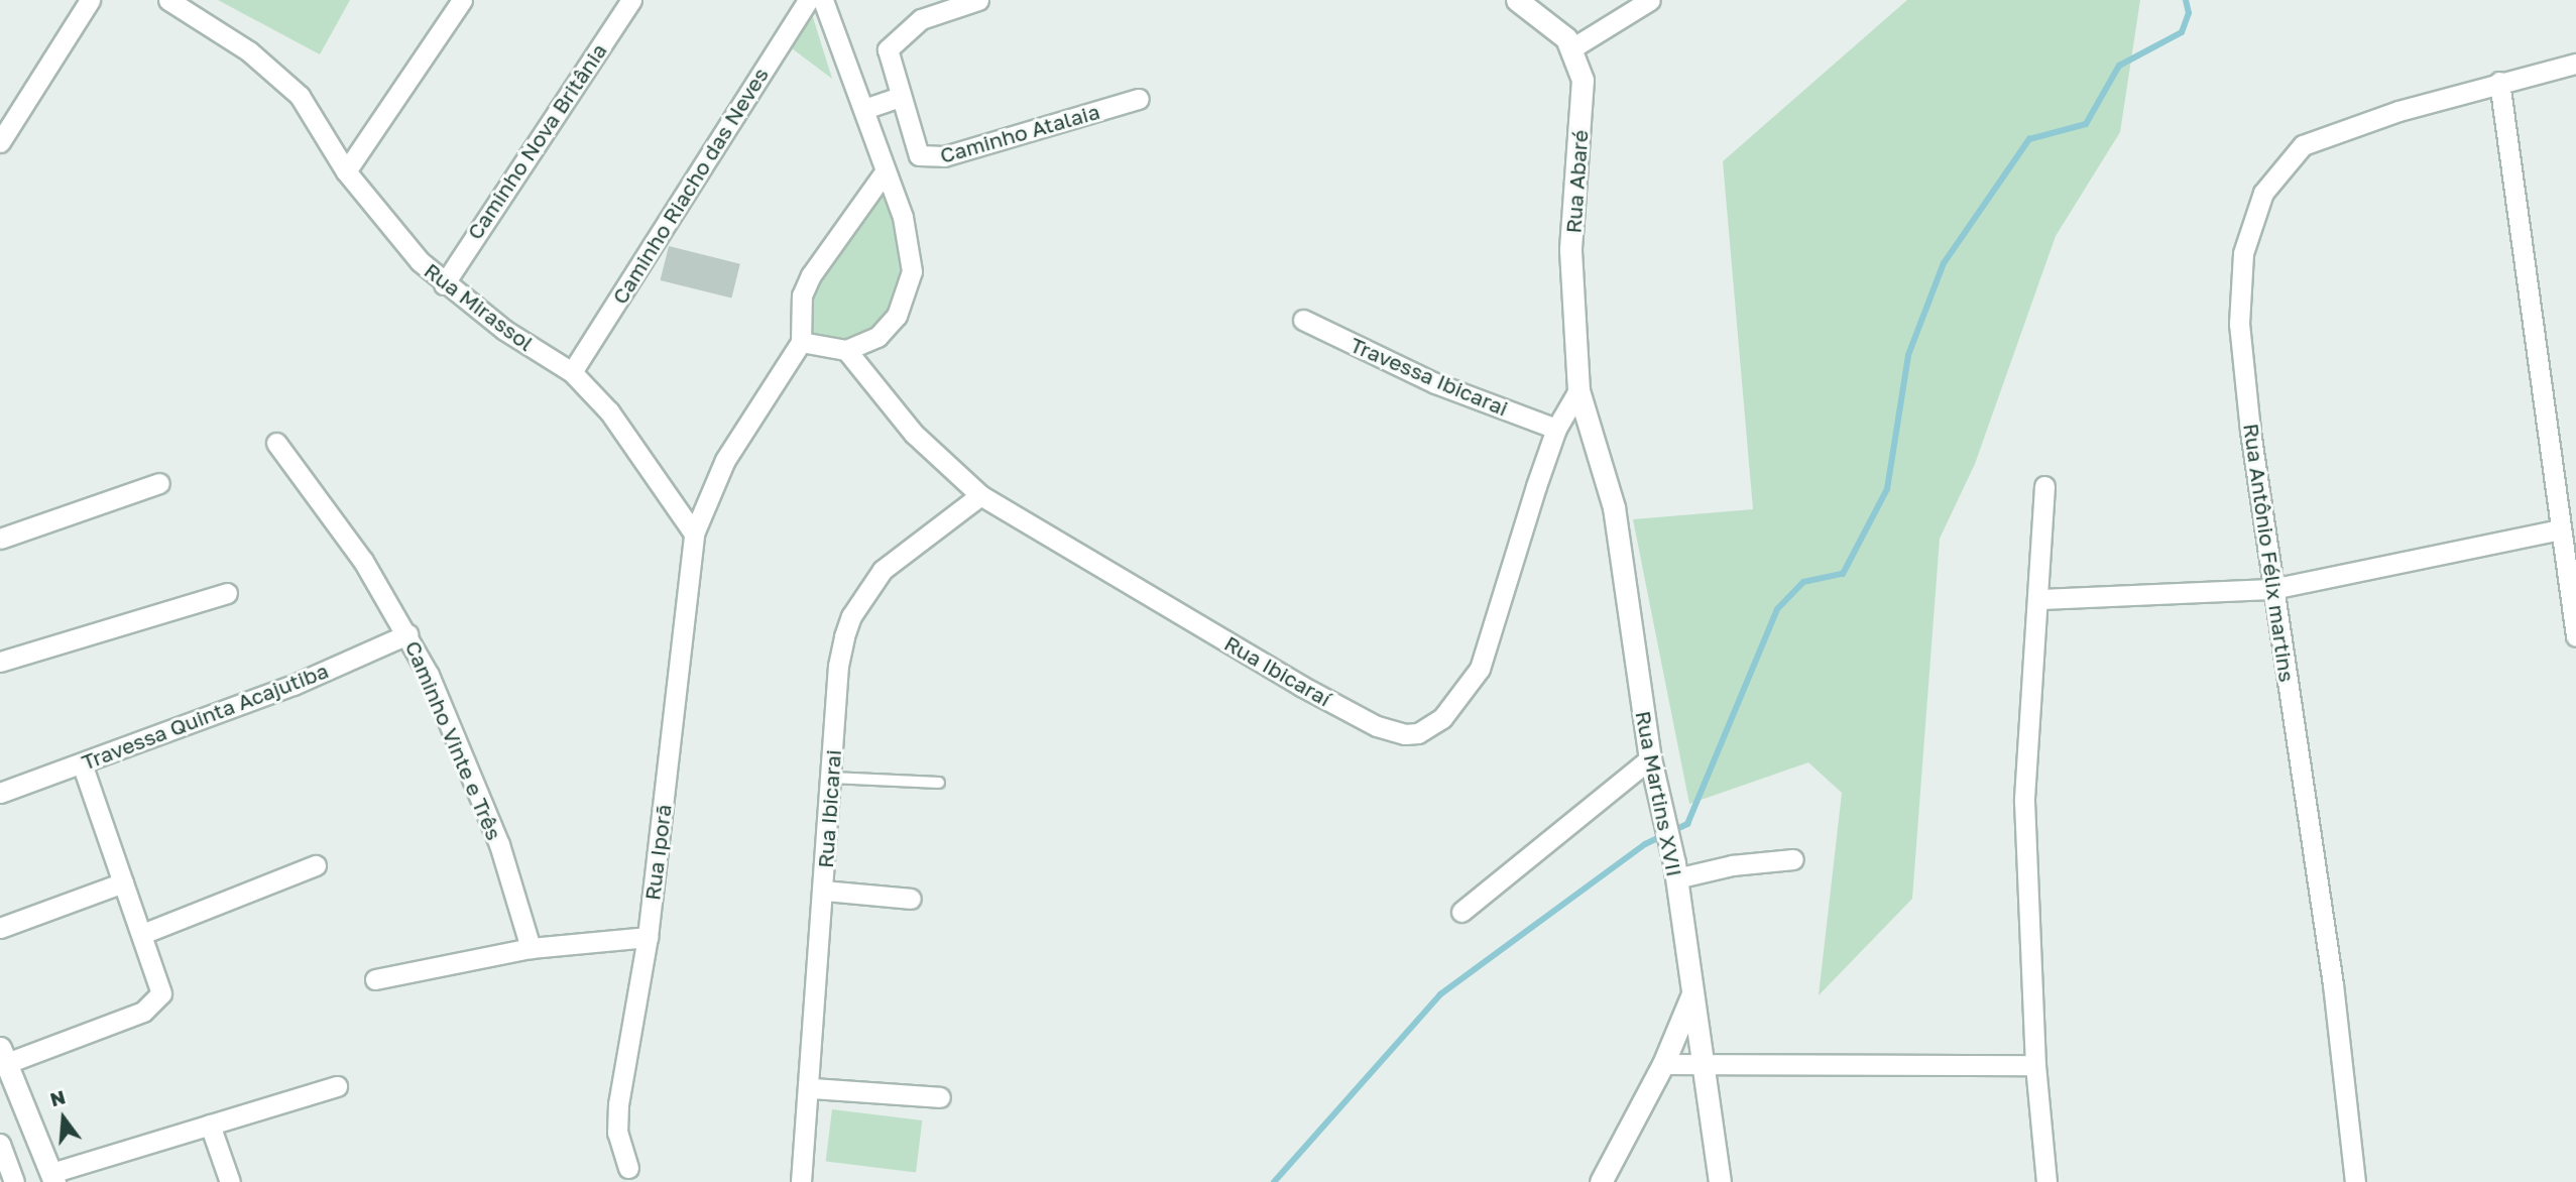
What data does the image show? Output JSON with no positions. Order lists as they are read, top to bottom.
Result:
{
  "streets": {
    "street": [
      "Caminho Atalaia",
      "Caminho Nova Britânia",
      "Rua Abaré",
      "Caminho Riacho das Neves",
      "Rua Mirassol",
      "Travessa Ibicarai",
      "Rua Antônio Félix martins",
      "Rua Ibicaraí",
      "Travessa Quinta Acajutiba",
      "Caminho Vinte e Três",
      "Rua Martins XVII",
      "Rua Ibicarai",
      "Rua Iporã"
    ]
  },
  "crossings": [
    ["Caminho Nova Britânia", "Rua Mirassol"],
    ["Rua Abaré", "Rua Ibicaraí"],
    ["Rua Abaré", "Rua Martins XVII"],
    ["Caminho Riacho das Neves", "Rua Mirassol"],
    ["Rua Mirassol", "Rua Iporã"],
    ["Travessa Ibicarai", "Rua Ibicaraí"],
    ["Rua Ibicaraí", "Rua Martins XVII"],
    ["Rua Ibicaraí", "Rua Ibicarai"],
    ["Travessa Quinta Acajutiba", "Caminho Vinte e Três"]
  ],
  "north": "top"
}
